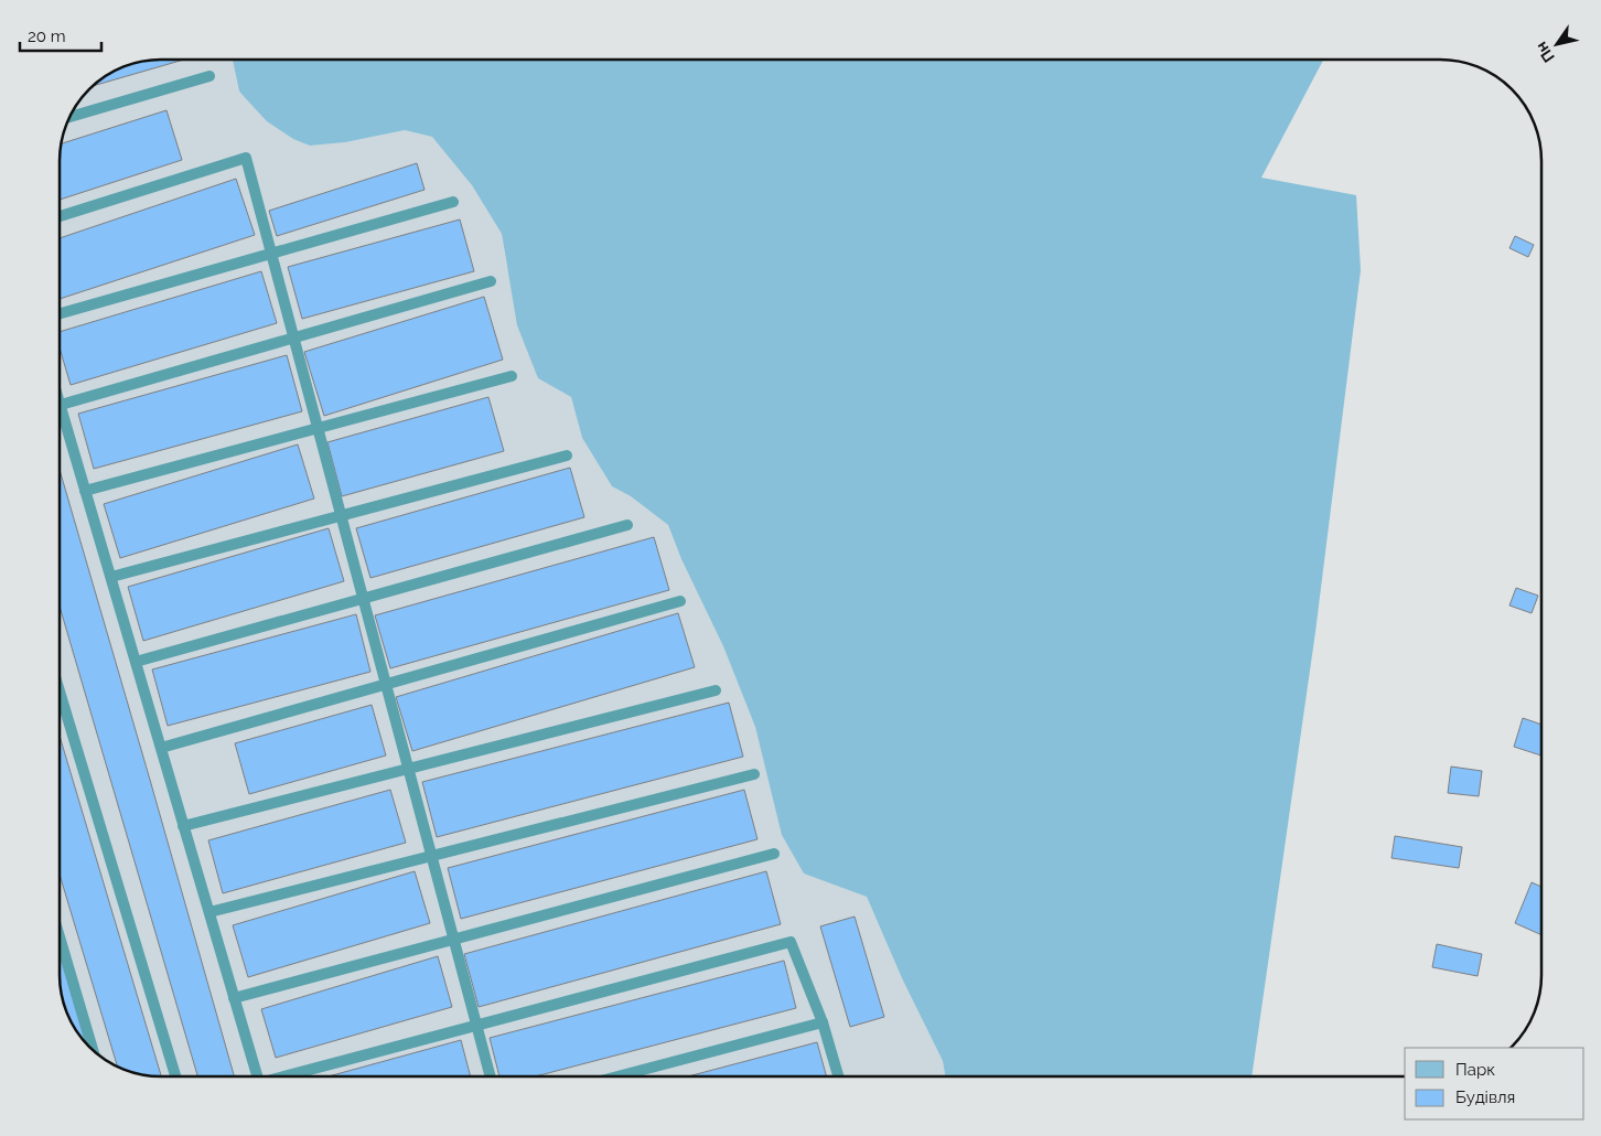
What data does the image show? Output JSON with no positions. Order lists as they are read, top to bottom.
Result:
{
  "legend": ["Парк", "Будівля"],
  "scale_bar": "20 m",
  "north": "bottom left"
}
